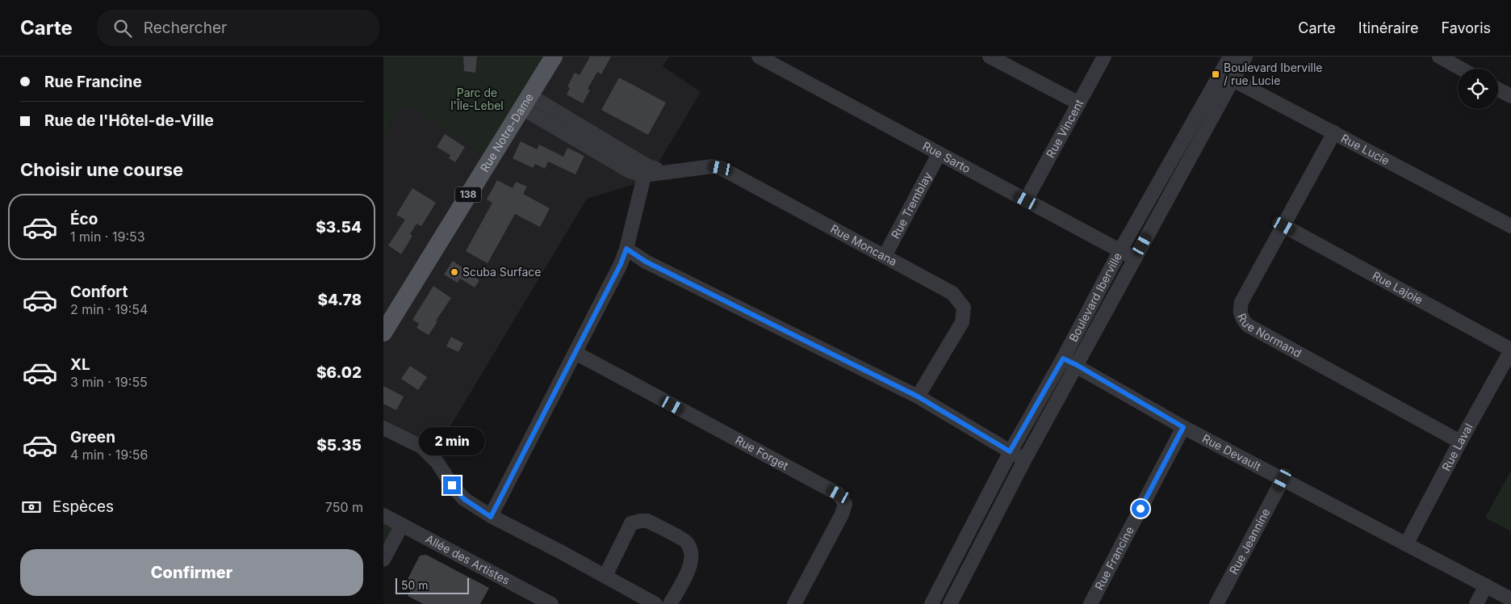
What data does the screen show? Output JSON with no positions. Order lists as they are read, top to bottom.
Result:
{
  "streets": {
    "main road": ["Rue Notre-Dame", "138"],
    "street": [
      "Rue Vincent",
      "Rue Lucie",
      "Rue Sarto",
      "Rue Tremblay",
      "Rue Moncana",
      "Rue Lajoie",
      "Boulevard Iberville",
      "Rue Normand",
      "Rue Laval",
      "Rue Forget",
      "Rue Devault",
      "Rue Jeannine",
      "Rue Francine",
      "Allée des Artistes"
    ]
  },
  "crossings": [
    ["Rue Vincent", "Rue Sarto"],
    ["Rue Lucie", "Boulevard Iberville"],
    ["Rue Lucie", "Rue Normand"],
    ["Rue Sarto", "Rue Tremblay"],
    ["Rue Sarto", "Boulevard Iberville"],
    ["Rue Tremblay", "Rue Moncana"],
    ["Rue Lajoie", "Rue Normand"],
    ["Rue Lajoie", "Rue Laval"],
    ["Boulevard Iberville", "Rue Devault"],
    ["Rue Normand", "Rue Laval"],
    ["Rue Laval", "Rue Devault"],
    ["Rue Devault", "Rue Jeannine"],
    ["Rue Devault", "Rue Francine"]
  ],
  "parks": ["Parc de l'Île-Lebel"],
  "places": {
    "transit": ["Boulevard Iberville / rue Lucie"],
    "other": ["Scuba Surface"]
  },
  "scale_bar": "50 m",
  "page": {
    "header": "Carte",
    "search": "Rechercher",
    "nav": ["Carte", "Itinéraire", "Favoris"],
    "banner": ["Rue Francine", "Rue de l'Hôtel-de-Ville"],
    "heading": "Choisir une course",
    "list": [
      {
        "name": "Éco",
        "note": "1 min · 19:53",
        "value": "$3.54"
      },
      {
        "name": "Confort",
        "note": "2 min · 19:54",
        "value": "$4.78"
      },
      {
        "name": "XL",
        "note": "3 min · 19:55",
        "value": "$6.02"
      },
      {
        "name": "Green",
        "note": "4 min · 19:56",
        "value": "$5.35"
      }
    ],
    "bubble": "2 min",
    "pay": ["Espèces", "750 m"],
    "buttons": "Confirmer",
    "scale": "50 m"
  }
}
